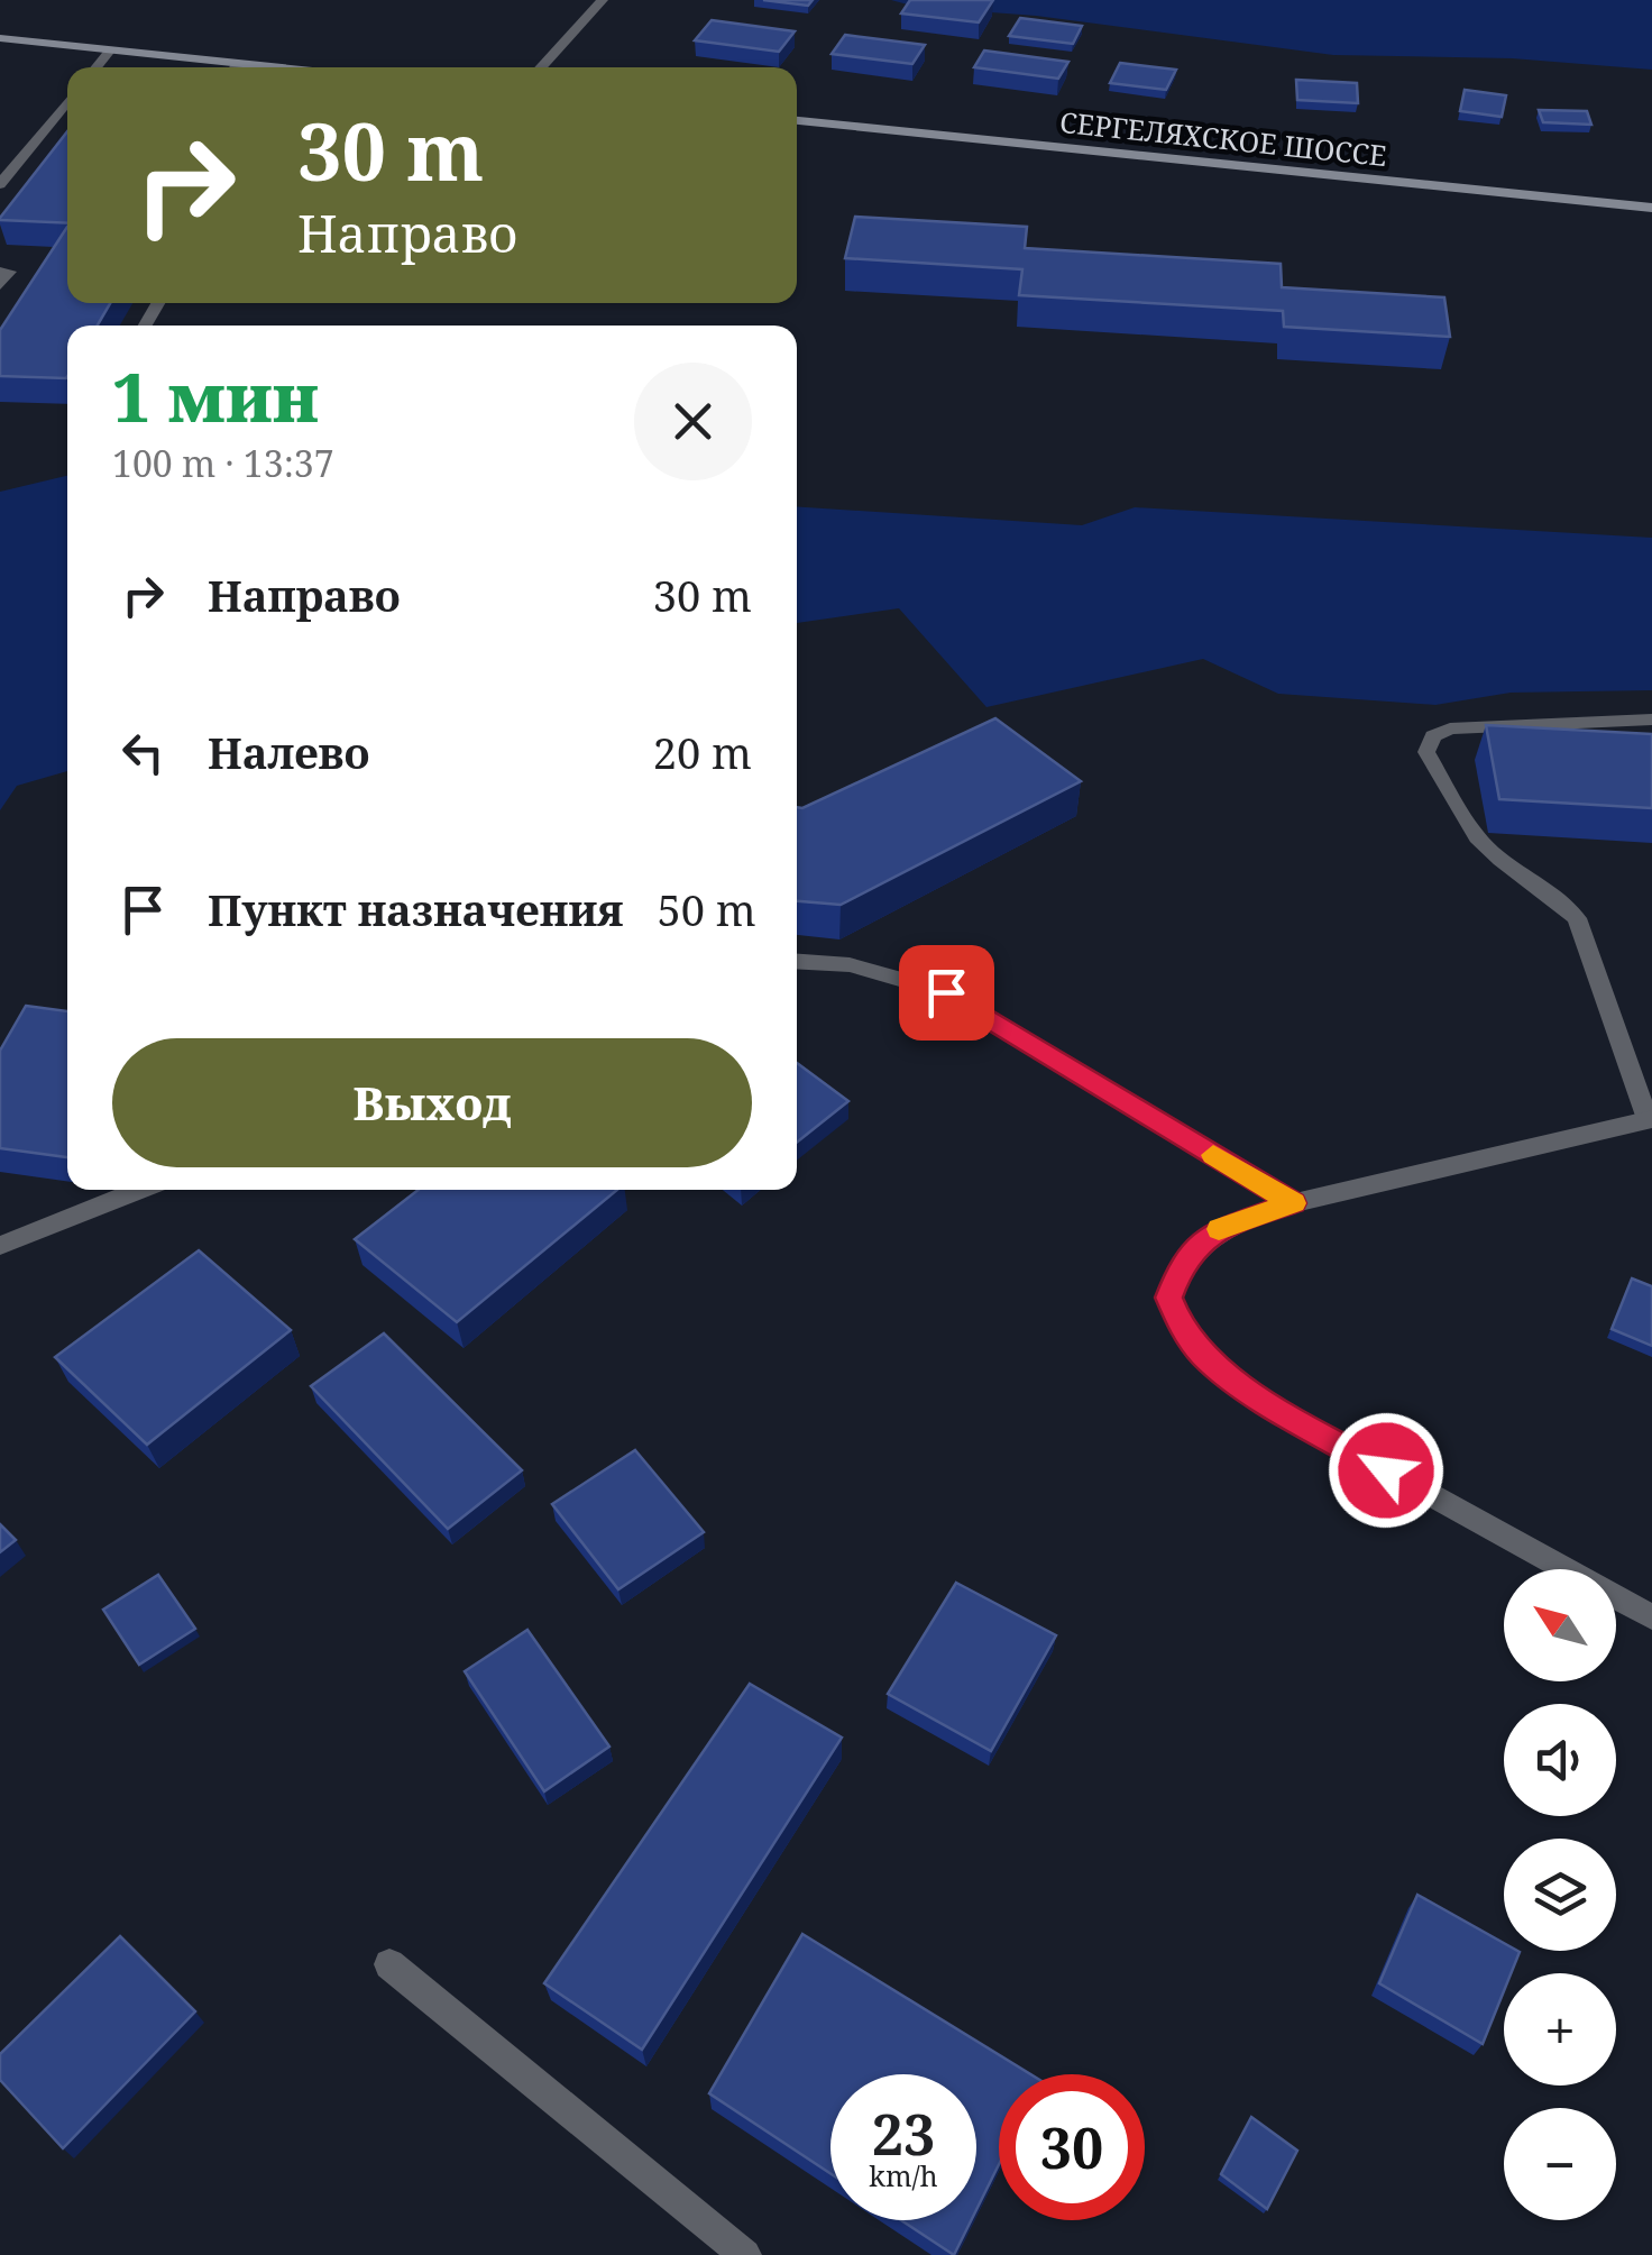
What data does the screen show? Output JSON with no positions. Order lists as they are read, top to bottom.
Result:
{
  "streets": {
    "main road": ["СЕРГЕЛЯХСКОЕ ШОССЕ"]
  },
  "north": "top left",
  "page": {
    "turn": ["30 m", "Направо"],
    "heading": ["1 мин", "100 m · 13:37"],
    "list": [
      {
        "name": "Направо",
        "value": "30 m"
      },
      {
        "name": "Налево",
        "value": "20 m"
      },
      {
        "name": "Пункт назначения",
        "value": "50 m"
      }
    ],
    "buttons": "Выход",
    "map_buttons": ["+", "−"],
    "speed": "23 km/h",
    "limit": "30"
  }
}
